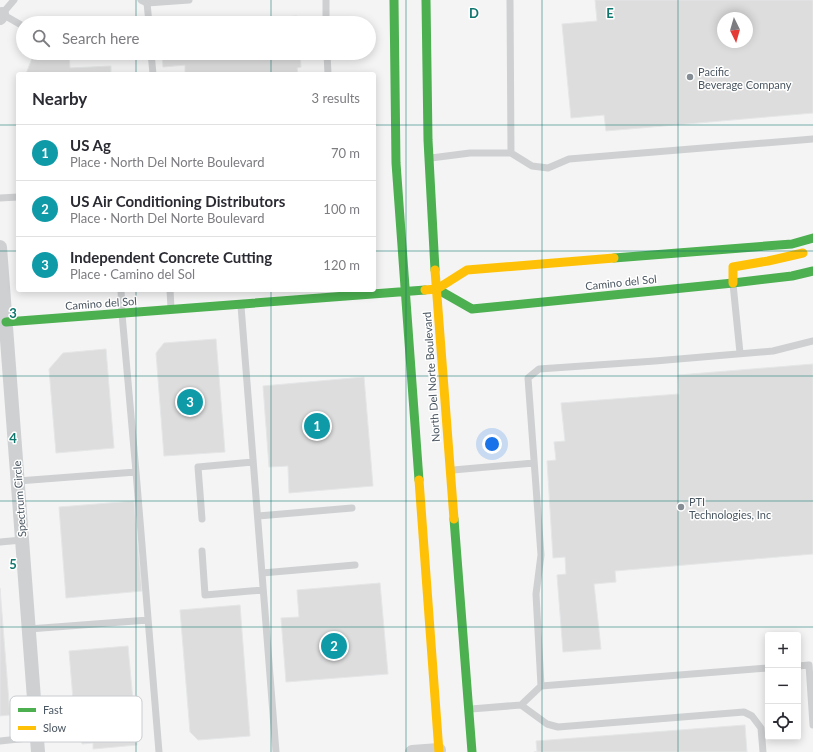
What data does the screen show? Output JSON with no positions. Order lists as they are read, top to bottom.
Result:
{
  "streets": {
    "street": ["Camino del Sol", "North Del Norte Boulevard", "Spectrum Circle"]
  },
  "crossings": [
    ["Camino del Sol", "North Del Norte Boulevard"],
    ["Camino del Sol", "Spectrum Circle"]
  ],
  "places": ["Pacific Beverage Company", "PTI Technologies, Inc"],
  "legend": ["Fast", "Slow"],
  "north": "bottom",
  "page": {
    "search": "Search here",
    "heading": ["Nearby", "3 results"],
    "list": [
      {
        "mark": "1",
        "name": "US Ag",
        "note": "Place · North Del Norte Boulevard",
        "value": "70 m"
      },
      {
        "mark": "2",
        "name": "US Air Conditioning Distributors",
        "note": "Place · North Del Norte Boulevard",
        "value": "100 m"
      },
      {
        "mark": "3",
        "name": "Independent Concrete Cutting",
        "note": "Place · Camino del Sol",
        "value": "120 m"
      }
    ],
    "pins": ["3", "1", "2"],
    "map_buttons": ["+", "−"]
  },
  "grid": {
    "columns": ["D", "E"],
    "rows": ["3", "4", "5"]
  }
}
